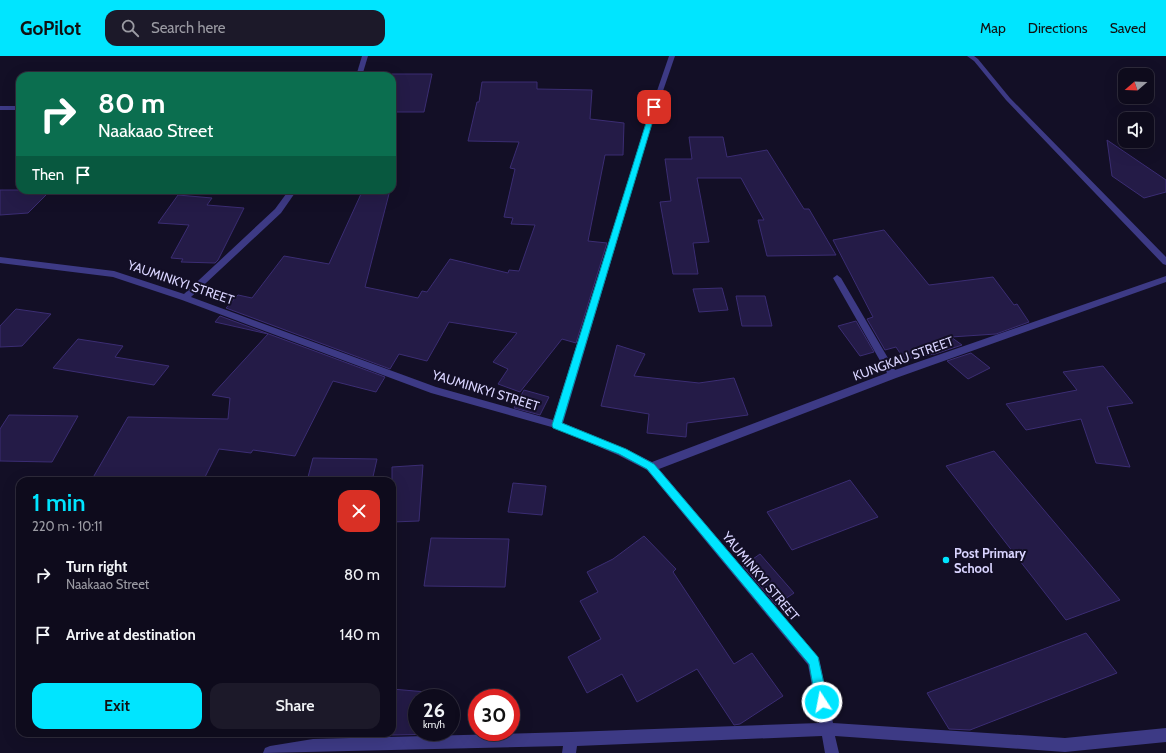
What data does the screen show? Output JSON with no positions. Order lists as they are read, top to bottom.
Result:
{
  "streets": {
    "street": ["YAUMINKYI STREET", "KUNGKAU STREET"]
  },
  "crossings": [
    ["YAUMINKYI STREET", "KUNGKAU STREET"]
  ],
  "places": ["Post Primary School"],
  "north": "left",
  "page": {
    "header": "GoPilot",
    "search": "Search here",
    "nav": ["Map", "Directions", "Saved"],
    "turn": ["80 m", "Naakaao Street"],
    "then": "Then",
    "heading": ["1 min", "220 m · 10:11"],
    "list": [
      {
        "name": "Turn right",
        "note": "Naakaao Street",
        "value": "80 m"
      },
      {
        "name": "Arrive at destination",
        "value": "140 m"
      }
    ],
    "buttons": ["Exit", "Share"],
    "speed": "26 km/h",
    "limit": "30"
  }
}
